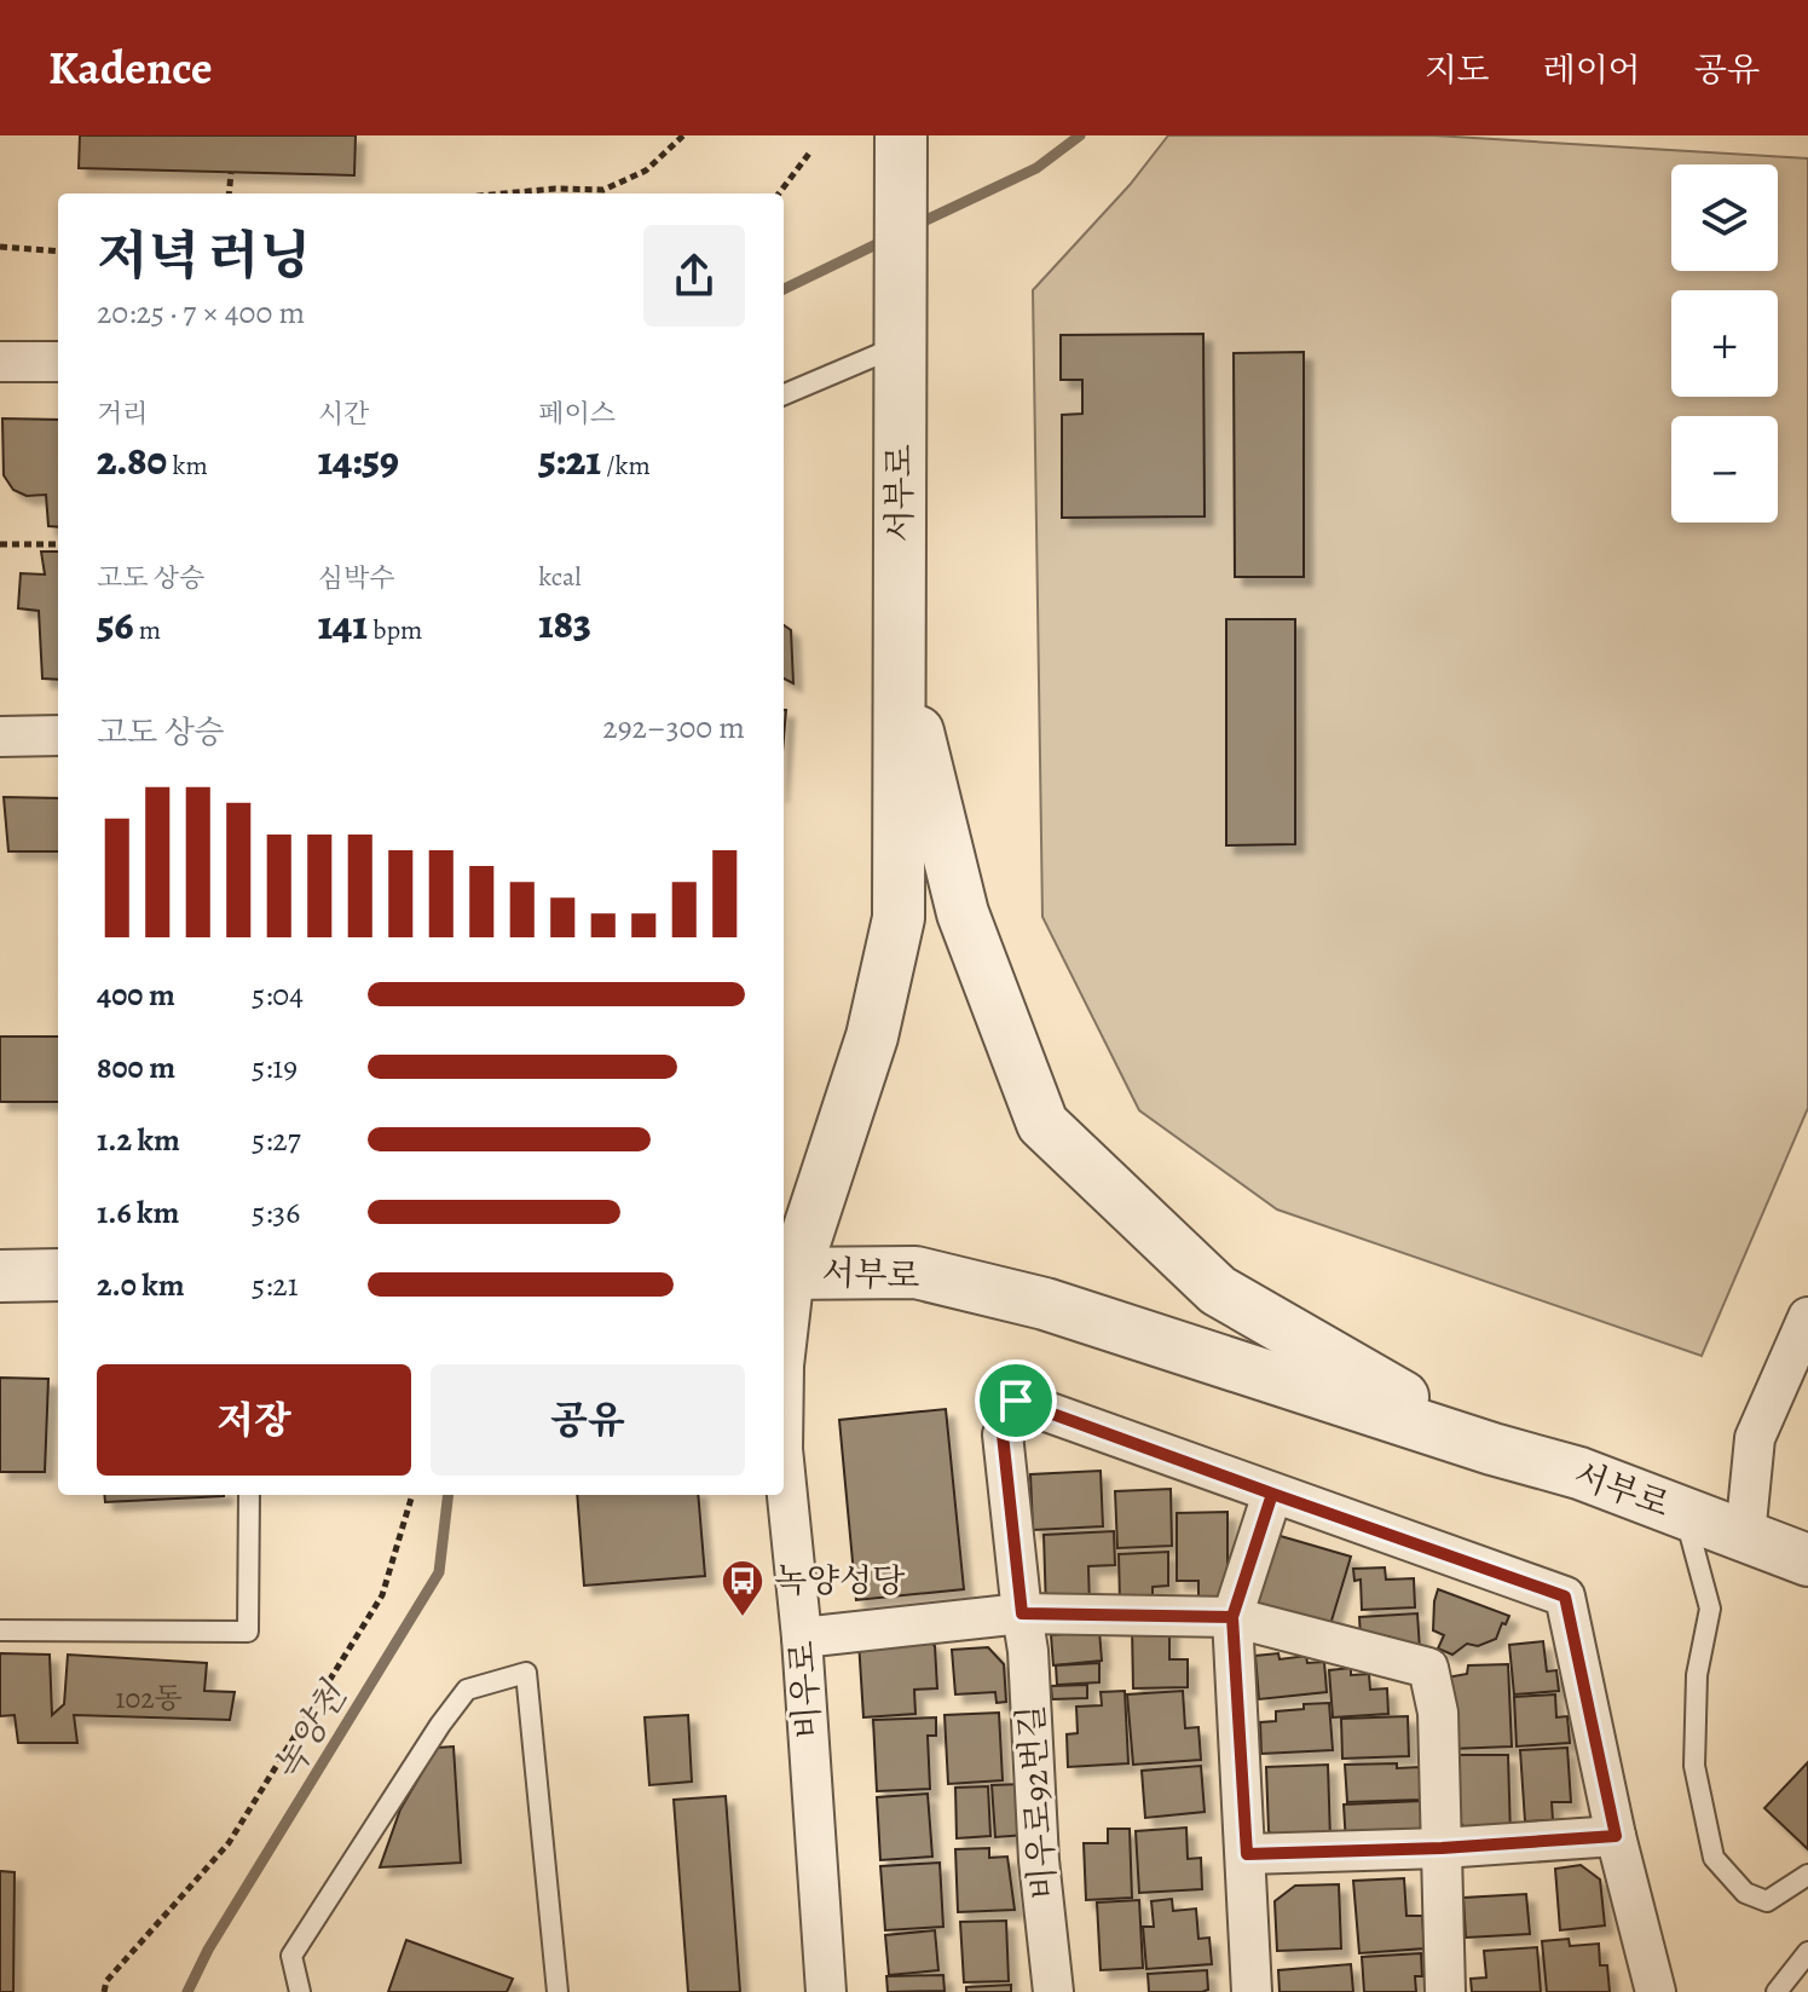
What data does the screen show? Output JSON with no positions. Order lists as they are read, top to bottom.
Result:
{
  "streets": {
    "street": ["서부로", "비우로", "비우로92번길"]
  },
  "crossings": [
    ["서부로", "비우로"]
  ],
  "water": ["녹양천"],
  "places": {
    "bus stop": ["녹양성당"]
  },
  "house_numbers": ["102동"],
  "page": {
    "header": "Kadence",
    "nav": ["지도", "레이어", "공유"],
    "map_buttons": ["+", "−"],
    "heading": ["저녁 러닝", "20:25 · 7 × 400 m"],
    "stats": [
      ["거리", "2.80 km"],
      ["시간", "14:59"],
      ["페이스", "5:21 /km"],
      ["고도 상승", "56 m"],
      ["심박수", "141 bpm"],
      ["kcal", "183"]
    ],
    "chart": ["고도 상승", "292–300 m"],
    "list": [
      {
        "name": "400 m",
        "note": "5:04"
      },
      {
        "name": "800 m",
        "note": "5:19"
      },
      {
        "name": "1.2 km",
        "note": "5:27"
      },
      {
        "name": "1.6 km",
        "note": "5:36"
      },
      {
        "name": "2.0 km",
        "note": "5:21"
      }
    ],
    "buttons": ["저장", "공유"]
  }
}
